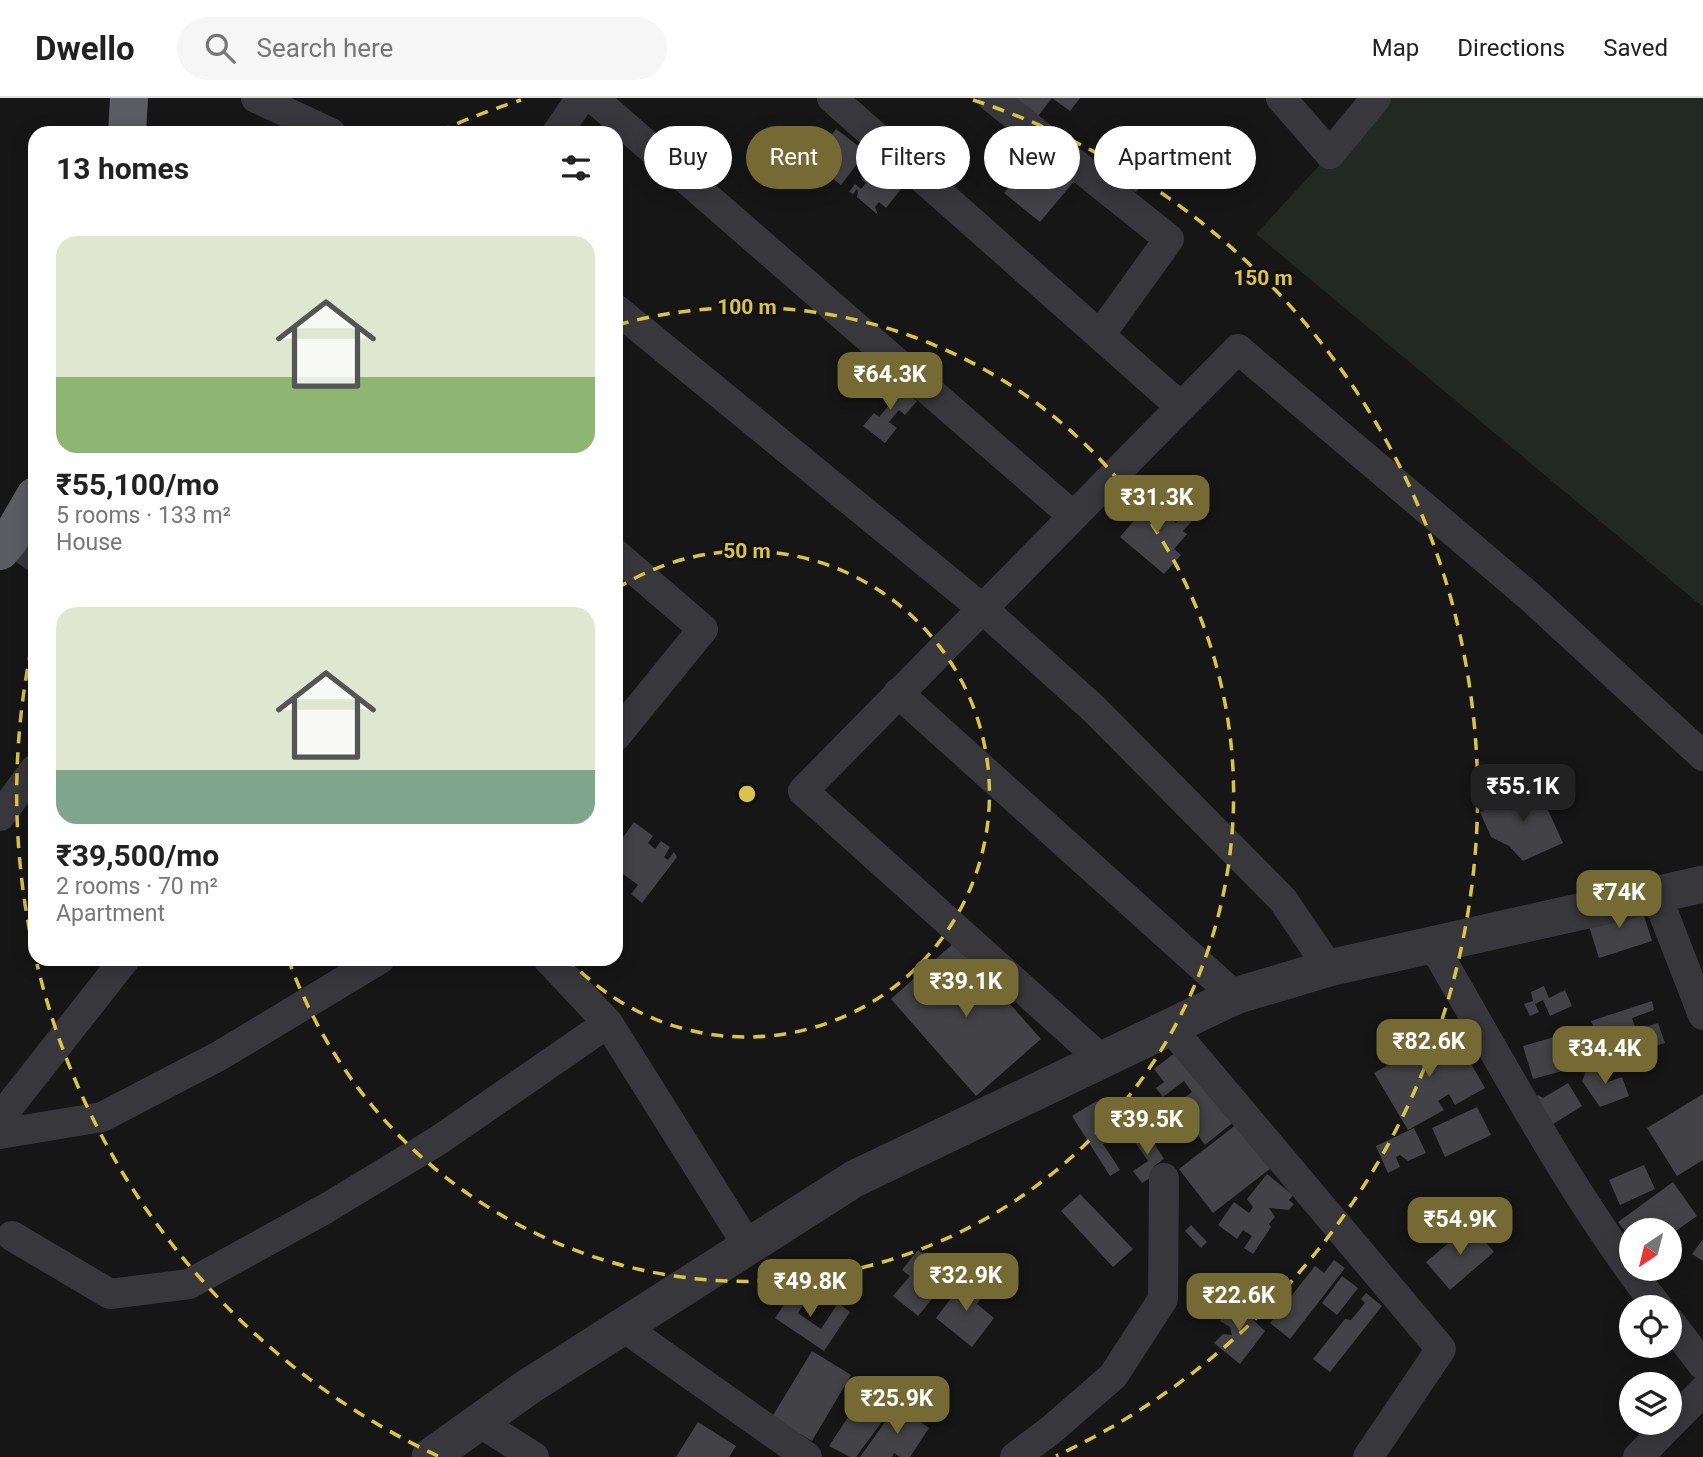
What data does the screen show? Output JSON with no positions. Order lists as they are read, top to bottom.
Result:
{
  "north": "bottom left",
  "page": {
    "header": "Dwello",
    "search": "Search here",
    "nav": ["Map", "Directions", "Saved"],
    "chip": [
      "Buy",
      "Rent",
      "Filters",
      "New",
      "Apartment"
    ],
    "heading": "13 homes",
    "list": [
      {
        "name": "₹55,100/mo",
        "note": "5 rooms · 133 m² · House"
      },
      {
        "name": "₹39,500/mo",
        "note": "2 rooms · 70 m² · Apartment"
      }
    ],
    "price": [
      "₹64.3K",
      "₹31.3K",
      "₹55.1K",
      "₹74K",
      "₹39.1K",
      "₹82.6K",
      "₹34.4K",
      "₹39.5K",
      "₹54.9K",
      "₹32.9K",
      "₹49.8K",
      "₹22.6K",
      "₹25.9K"
    ]
  },
  "rings": ["150 m", "100 m", "50 m"]
}
